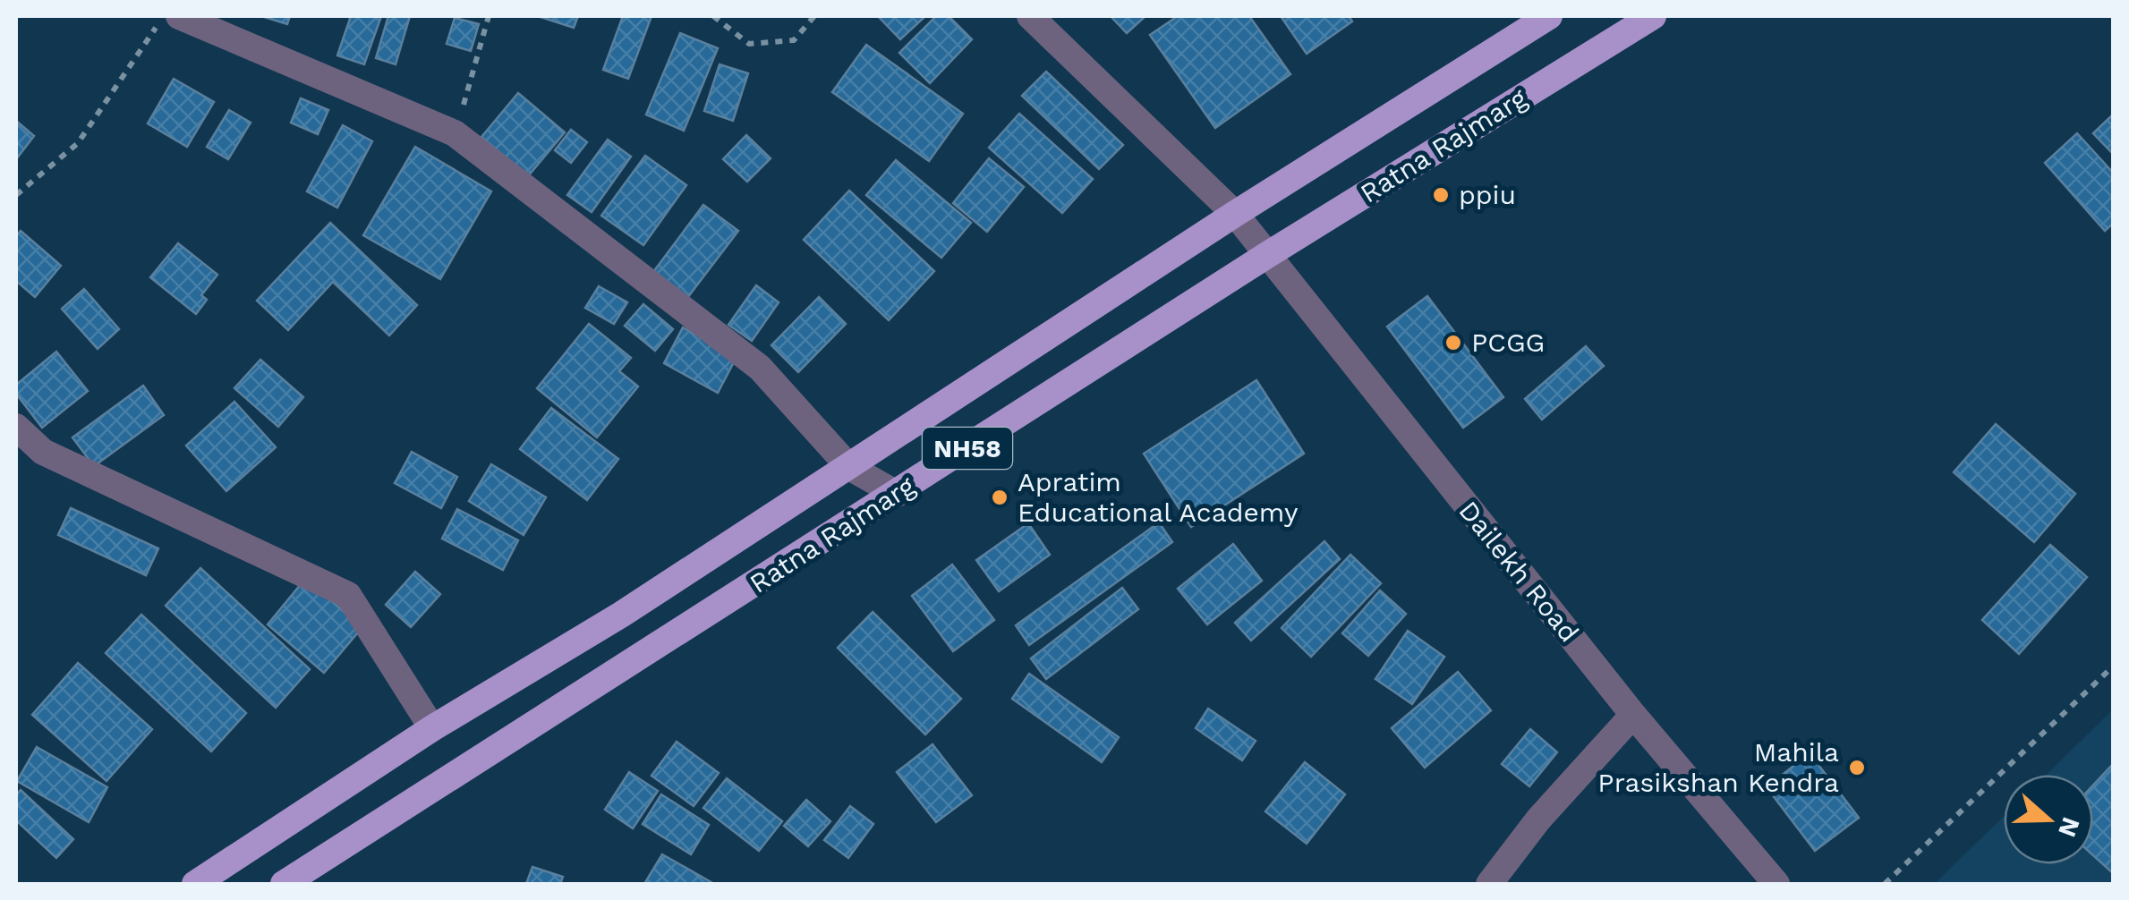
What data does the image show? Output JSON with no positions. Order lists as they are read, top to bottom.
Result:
{
  "streets": {
    "main road": ["Ratna Rajmarg", "NH58"],
    "street": ["Dailekh Road"]
  },
  "crossings": [
    ["Ratna Rajmarg", "Dailekh Road"]
  ],
  "places": [
    "ppiu",
    "PCGG",
    "Apratim Educational Academy",
    "Mahila Prasikshan Kendra"
  ],
  "north": "right"
}
